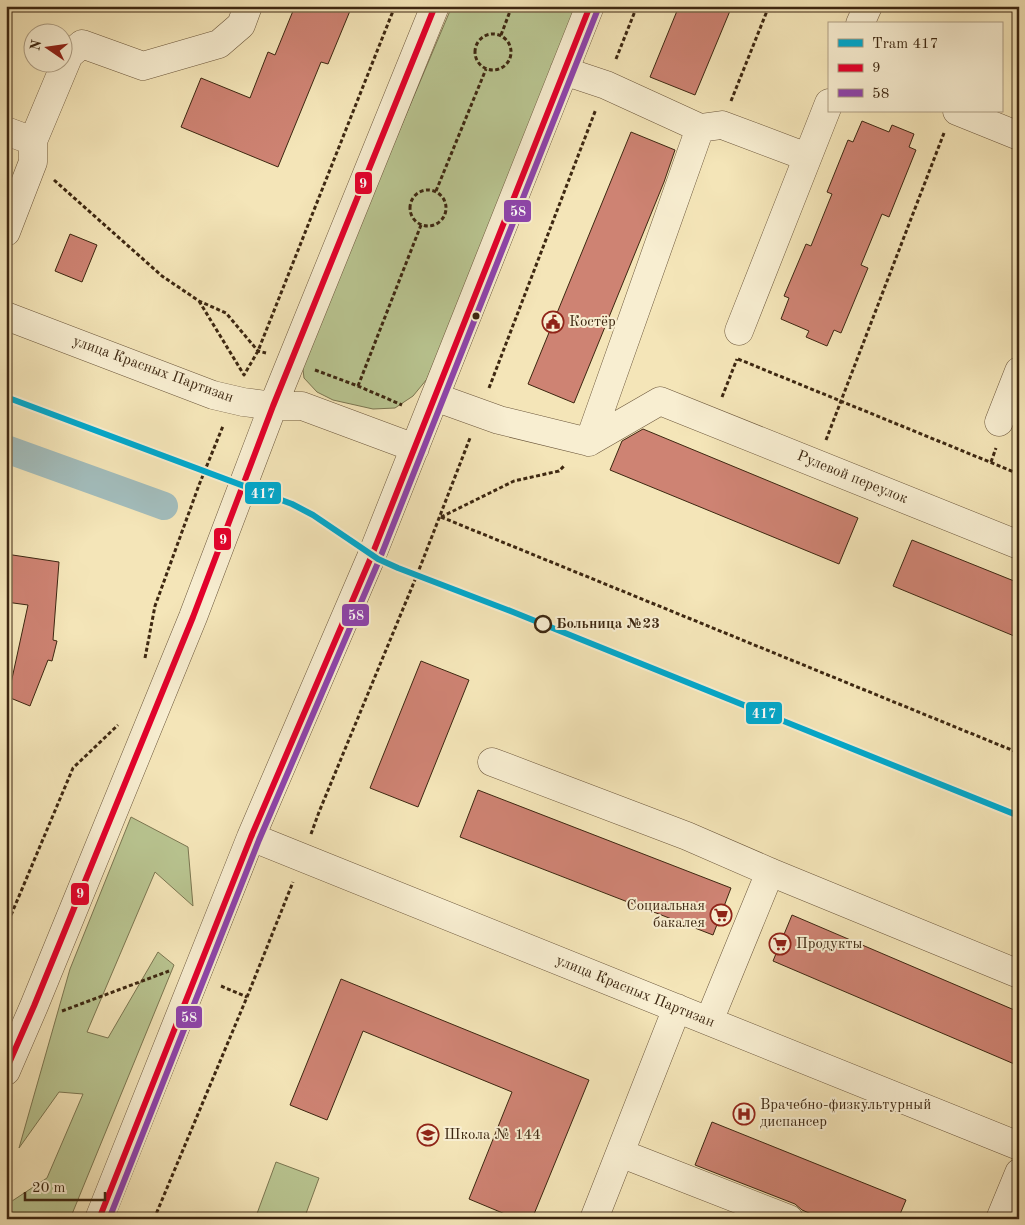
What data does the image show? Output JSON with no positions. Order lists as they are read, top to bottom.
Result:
{
  "streets": {
    "street": ["улица Красных Партизан", "Рулевой переулок"]
  },
  "places": {
    "public building": ["Костёр"],
    "other": ["Больница №23"],
    "supermarket": ["Социальная бакалея", "Продукты"],
    "hospital": ["Врачебно-физкультурный диспансер"],
    "school or university": ["Школа № 144"]
  },
  "lines": ["transit line 9", "transit line 58", "tram line 417"],
  "legend": ["Tram 417", "9", "58"],
  "scale_bar": "20 m",
  "north": "left"
}
